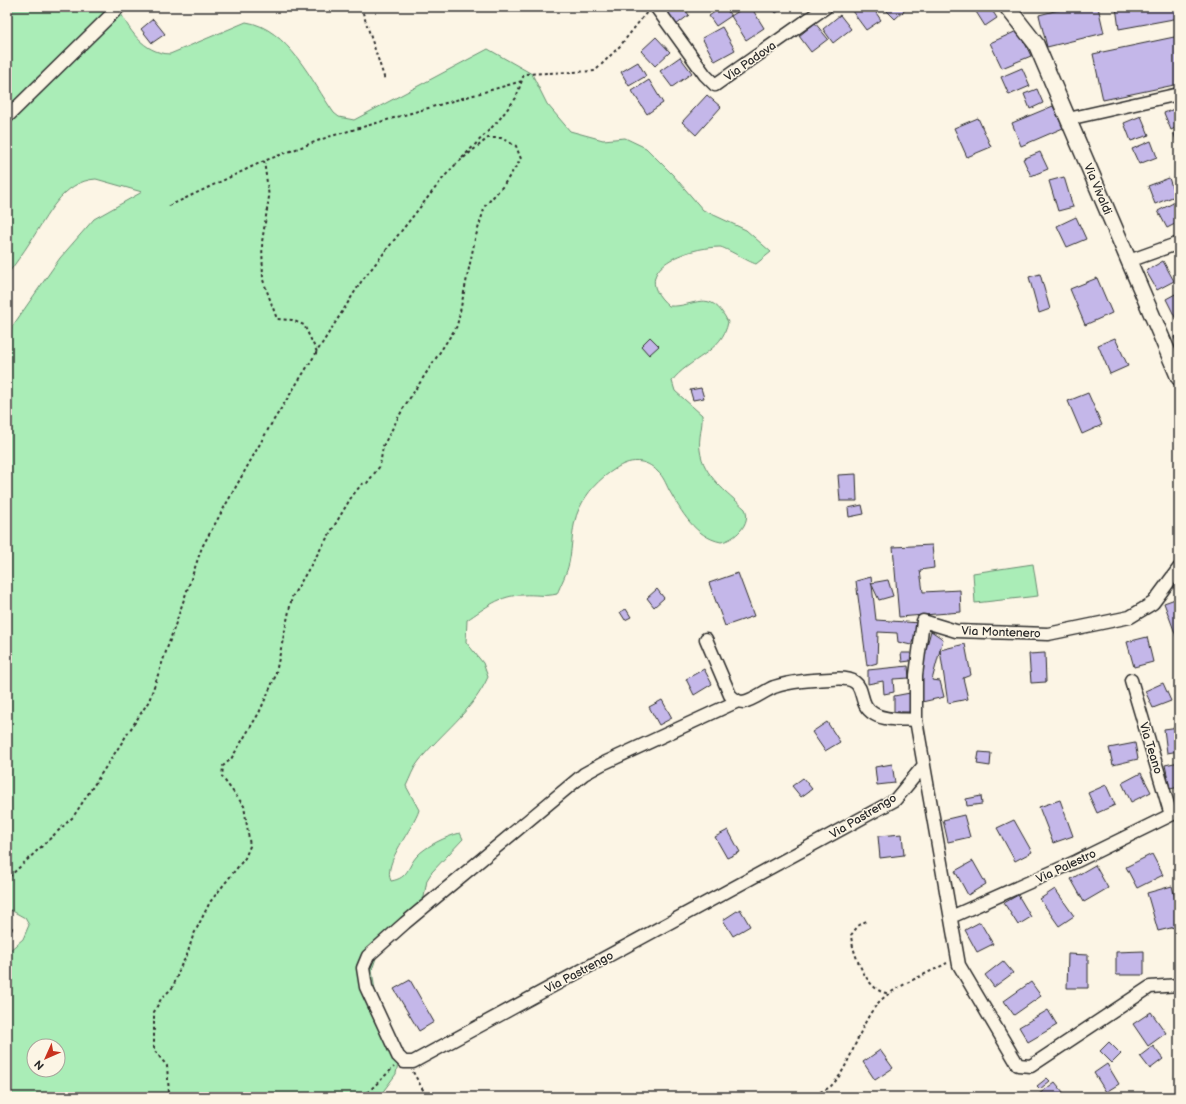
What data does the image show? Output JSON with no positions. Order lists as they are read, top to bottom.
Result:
{
  "streets": {
    "street": [
      "Via Padova",
      "Via Vivaldi",
      "Via Montenero",
      "Via Teano",
      "Via Pastrengo",
      "Via Palestro"
    ]
  },
  "crossings": [
    ["Via Montenero", "Via Pastrengo"],
    ["Via Teano", "Via Palestro"]
  ],
  "north": "bottom left"
}
